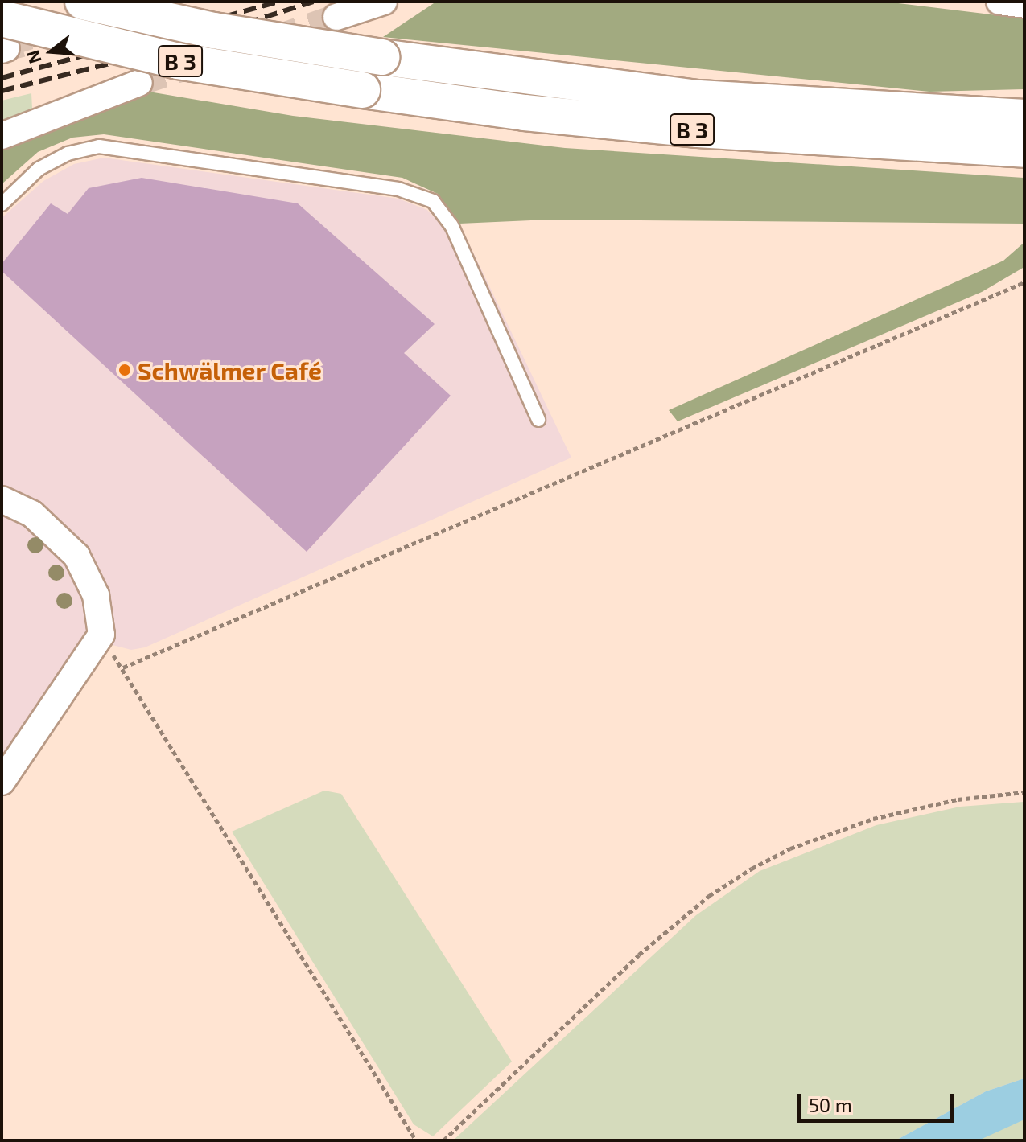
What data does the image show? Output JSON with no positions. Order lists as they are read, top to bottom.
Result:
{
  "streets": {
    "highway": ["B 3"]
  },
  "places": ["Schwälmer Café"],
  "scale_bar": "50 m",
  "north": "left"
}
